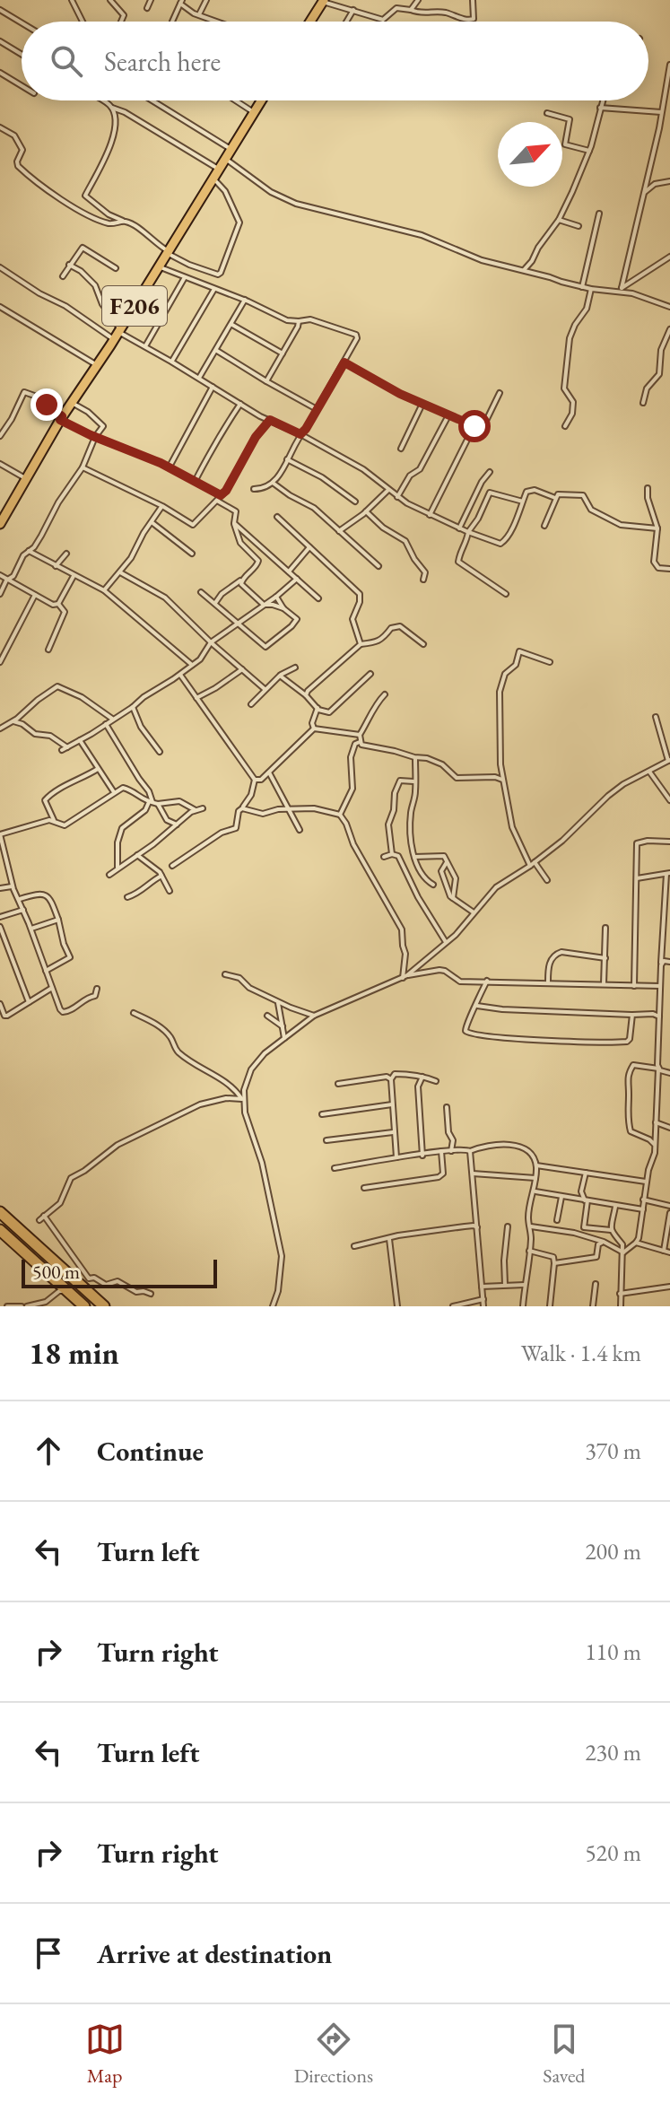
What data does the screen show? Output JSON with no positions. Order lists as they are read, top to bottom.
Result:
{
  "streets": {
    "main road": ["F206"]
  },
  "scale_bar": "500 m",
  "north": "top right",
  "page": {
    "search": "Search here",
    "scale": "500 m",
    "heading": ["18 min", "Walk · 1.4 km"],
    "list": [
      ["Continue", "370 m"],
      ["Turn left", "200 m"],
      ["Turn right", "110 m"],
      ["Turn left", "230 m"],
      ["Turn right", "520 m"],
      "Arrive at destination"
    ],
    "nav": ["Map", "Directions", "Saved"]
  }
}
